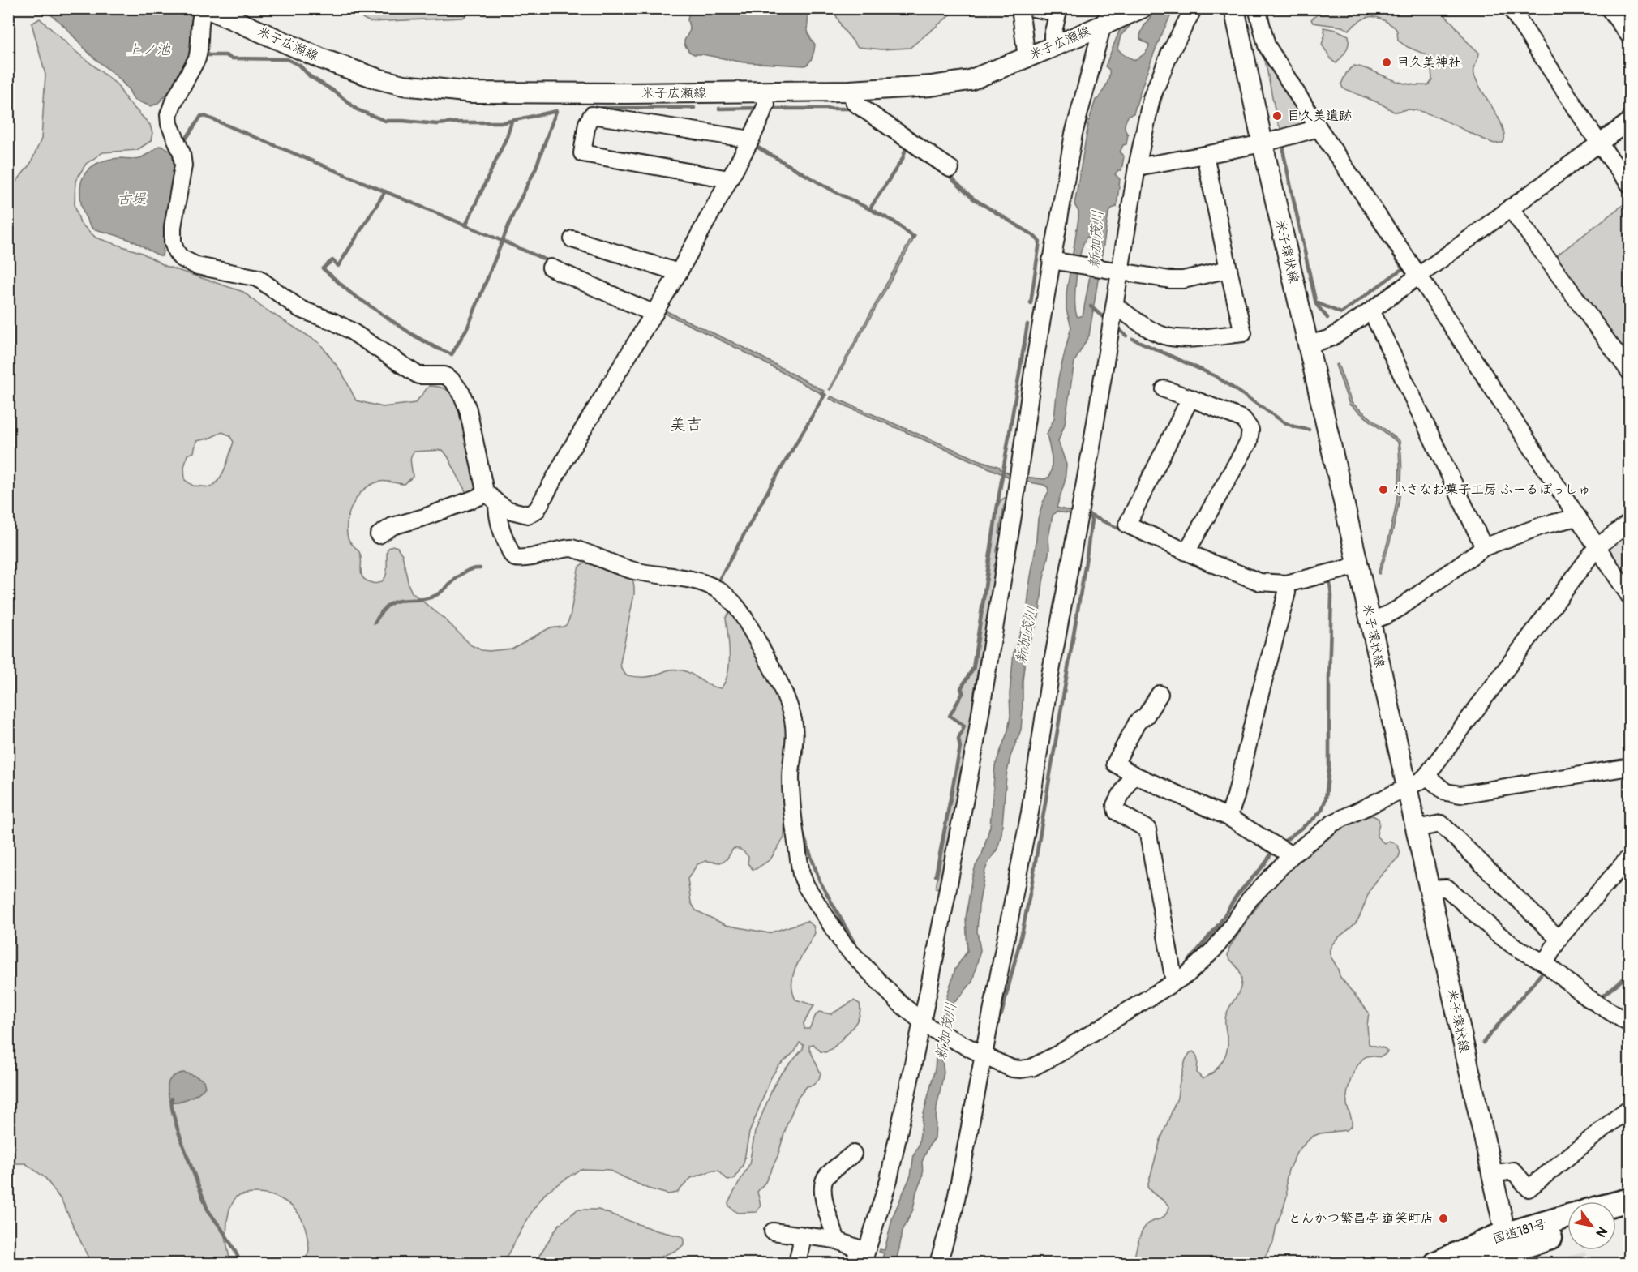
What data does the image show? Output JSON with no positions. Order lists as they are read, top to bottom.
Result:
{
  "streets": {
    "highway": ["国道181号"],
    "main road": ["米子広瀬線", "米子環状線"]
  },
  "crossings": [
    ["米子環状線", "国道181号"]
  ],
  "districts": ["美吉"],
  "water": ["上ノ池", "古堤", "新加茂川"],
  "places": [
    "目久美神社",
    "目久美遺跡",
    "小さなお菓子工房 ふーるぽっしゅ",
    "とんかつ繁昌亭 道笑町店"
  ],
  "north": "bottom right"
}
